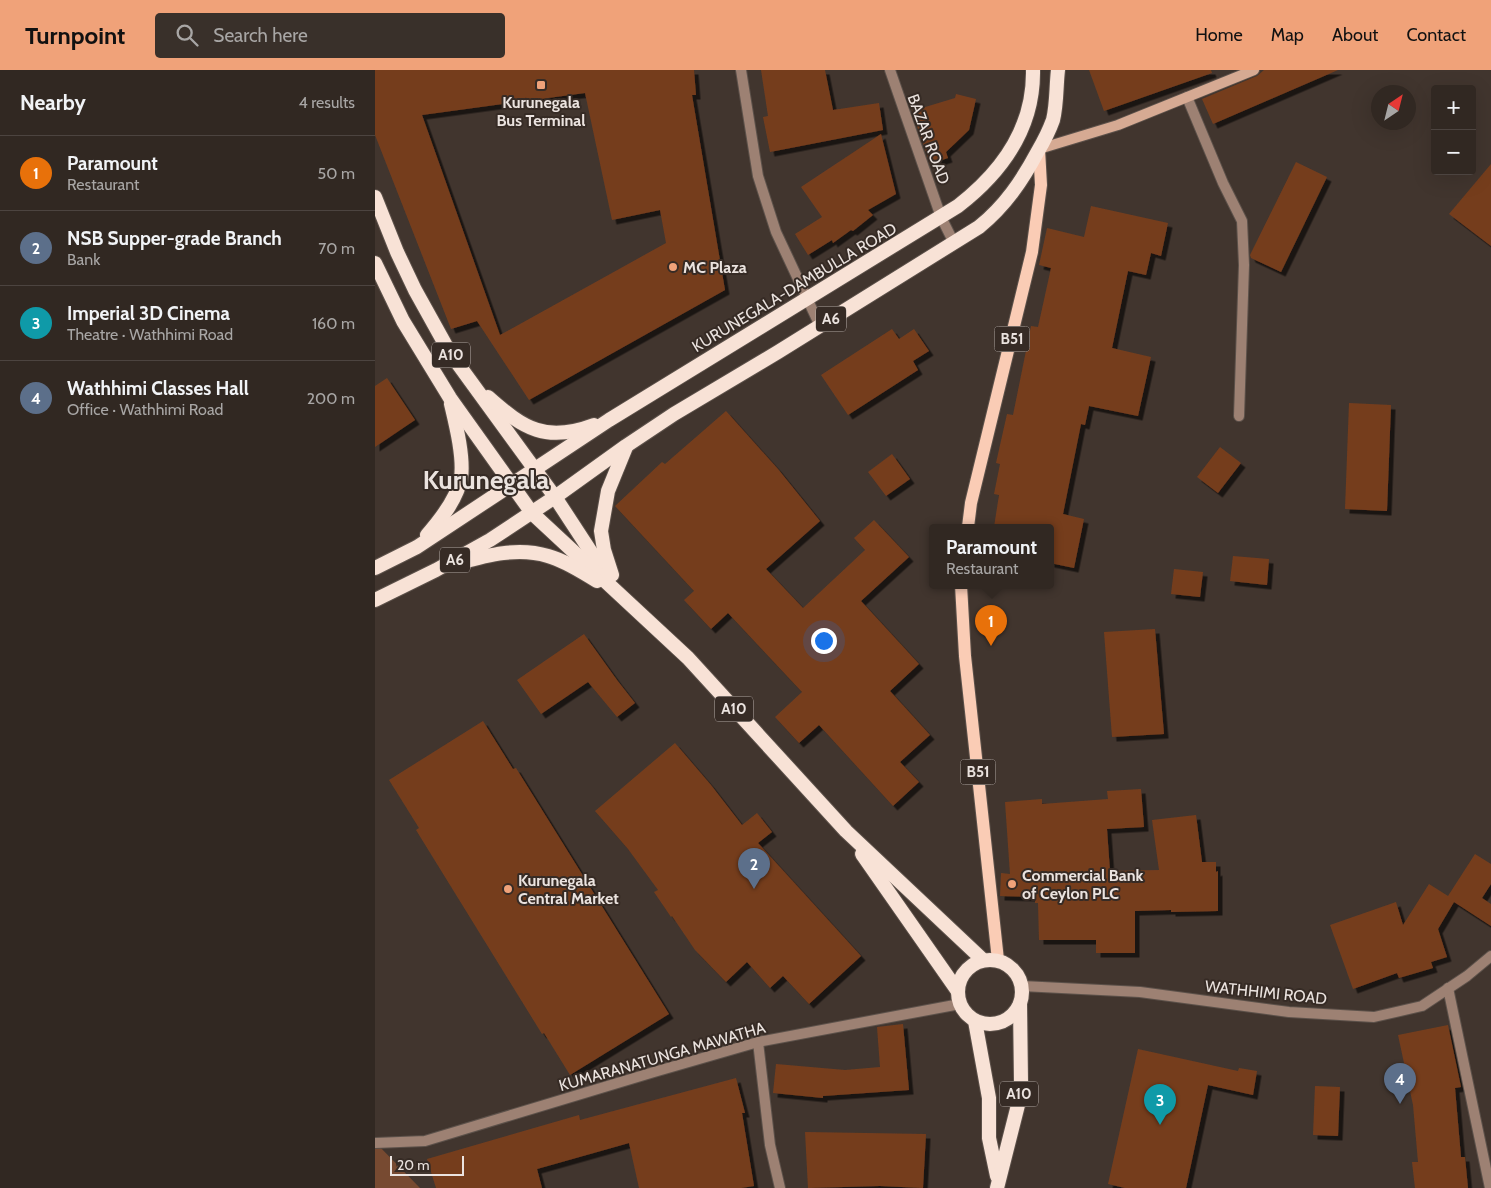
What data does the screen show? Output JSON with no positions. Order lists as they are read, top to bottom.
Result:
{
  "streets": {
    "highway": ["KURUNEGALA-DAMBULLA ROAD", "A6", "A10"],
    "main road": ["B51"],
    "street": ["BAZAR ROAD", "WATHHIMI ROAD", "KUMARANATUNGA MAWATHA"]
  },
  "crossings": [
    ["BAZAR ROAD", "KURUNEGALA-DAMBULLA ROAD"],
    ["BAZAR ROAD", "A6"],
    ["KURUNEGALA-DAMBULLA ROAD", "A6"],
    ["KURUNEGALA-DAMBULLA ROAD", "A10"],
    ["A6", "B51"],
    ["A6", "A10"],
    ["B51", "A10"],
    ["B51", "WATHHIMI ROAD"],
    ["B51", "KUMARANATUNGA MAWATHA"],
    ["A10", "WATHHIMI ROAD"],
    ["A10", "KUMARANATUNGA MAWATHA"],
    ["WATHHIMI ROAD", "KUMARANATUNGA MAWATHA"]
  ],
  "districts": ["Kurunegala"],
  "places": {
    "transit": ["Kurunegala Bus Terminal"],
    "other": ["MC Plaza", "Commercial Bank of Ceylon PLC", "Kurunegala Central Market"]
  },
  "scale_bar": "20 m",
  "north": "top right",
  "page": {
    "header": "Turnpoint",
    "search": "Search here",
    "nav": [
      "Home",
      "Map",
      "About",
      "Contact"
    ],
    "heading": ["Nearby", "4 results"],
    "map_buttons": ["+", "−"],
    "list": [
      {
        "mark": "1",
        "name": "Paramount",
        "note": "Restaurant",
        "value": "50 m"
      },
      {
        "mark": "2",
        "name": "NSB Supper-grade Branch",
        "note": "Bank",
        "value": "70 m"
      },
      {
        "mark": "3",
        "name": "Imperial 3D Cinema",
        "note": "Theatre · Wathhimi Road",
        "value": "160 m"
      },
      {
        "mark": "4",
        "name": "Wathhimi Classes Hall",
        "note": "Office · Wathhimi Road",
        "value": "200 m"
      }
    ],
    "popup": ["Paramount", "Restaurant"],
    "pins": [
      "1",
      "2",
      "4",
      "3"
    ],
    "scale": "20 m"
  }
}
